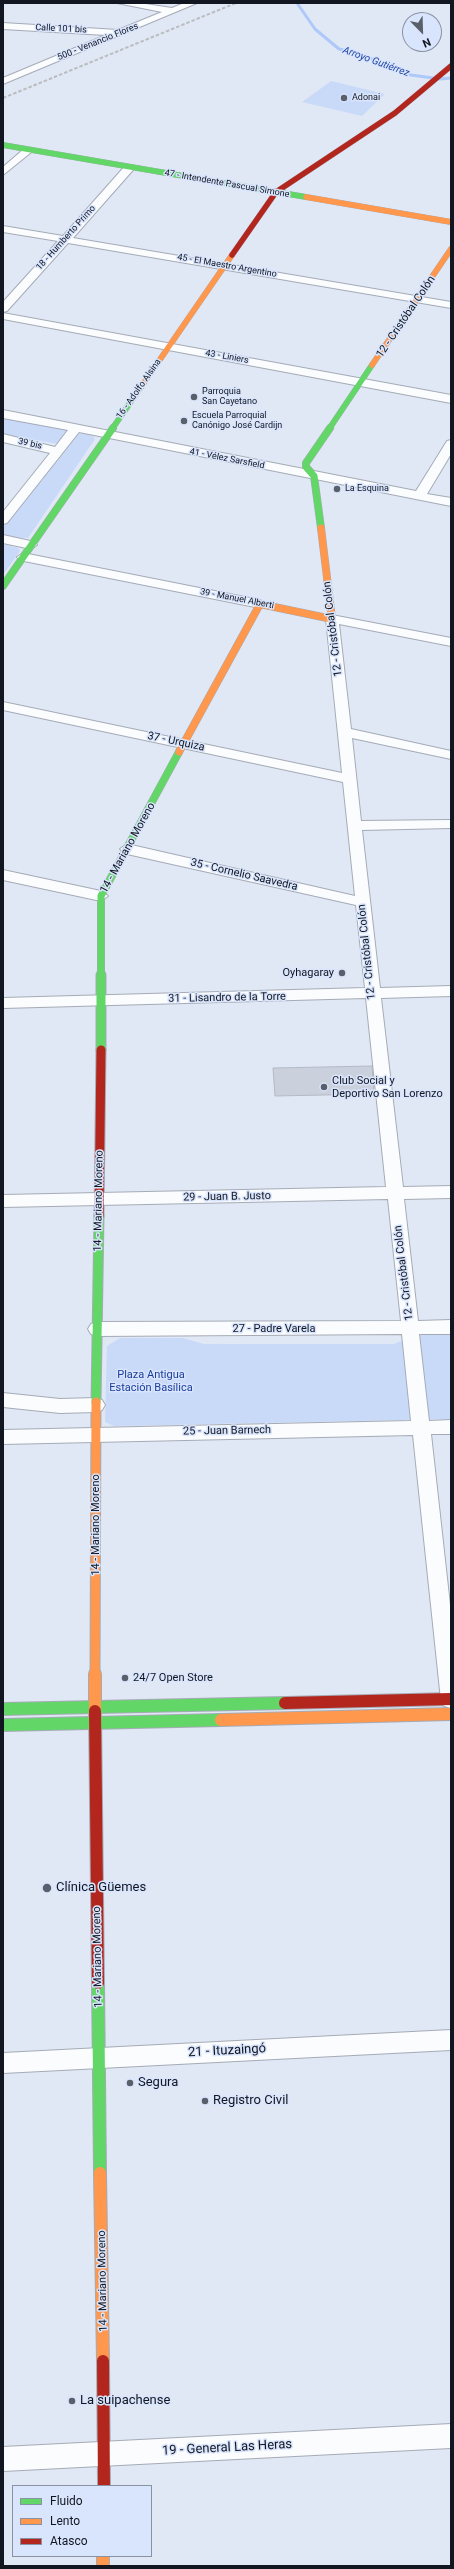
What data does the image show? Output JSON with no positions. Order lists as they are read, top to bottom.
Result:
{
  "streets": {
    "street": [
      "Calle 101 bis",
      "500 - Venancio Flores",
      "47 - Intendente Pascual Simone",
      "18 - Humberto Primo",
      "45 - El Maestro Argentino",
      "12 - Cristóbal Colón",
      "43 - Liniers",
      "16 - Adolfo Alsina",
      "39 bis",
      "41 - Vélez Sarsfield",
      "39 - Manuel Alberti",
      "37 - Urquiza",
      "14 - Mariano Moreno",
      "35 - Cornelio Saavedra",
      "31 - Lisandro de la Torre",
      "29 - Juan B. Justo",
      "27 - Padre Varela",
      "25 - Juan Barnech",
      "21 - Ituzaingó",
      "19 - General Las Heras"
    ]
  },
  "crossings": [
    ["Calle 101 bis", "500 - Venancio Flores"],
    ["47 - Intendente Pascual Simone", "18 - Humberto Primo"],
    ["47 - Intendente Pascual Simone", "16 - Adolfo Alsina"],
    ["18 - Humberto Primo", "45 - El Maestro Argentino"],
    ["45 - El Maestro Argentino", "12 - Cristóbal Colón"],
    ["45 - El Maestro Argentino", "16 - Adolfo Alsina"],
    ["12 - Cristóbal Colón", "43 - Liniers"],
    ["12 - Cristóbal Colón", "41 - Vélez Sarsfield"],
    ["12 - Cristóbal Colón", "39 - Manuel Alberti"],
    ["12 - Cristóbal Colón", "37 - Urquiza"],
    ["12 - Cristóbal Colón", "35 - Cornelio Saavedra"],
    ["12 - Cristóbal Colón", "31 - Lisandro de la Torre"],
    ["12 - Cristóbal Colón", "29 - Juan B. Justo"],
    ["12 - Cristóbal Colón", "27 - Padre Varela"],
    ["12 - Cristóbal Colón", "25 - Juan Barnech"],
    ["43 - Liniers", "16 - Adolfo Alsina"],
    ["16 - Adolfo Alsina", "41 - Vélez Sarsfield"],
    ["16 - Adolfo Alsina", "39 - Manuel Alberti"],
    ["39 - Manuel Alberti", "14 - Mariano Moreno"],
    ["37 - Urquiza", "14 - Mariano Moreno"],
    ["14 - Mariano Moreno", "35 - Cornelio Saavedra"],
    ["14 - Mariano Moreno", "31 - Lisandro de la Torre"],
    ["14 - Mariano Moreno", "29 - Juan B. Justo"],
    ["14 - Mariano Moreno", "27 - Padre Varela"],
    ["14 - Mariano Moreno", "25 - Juan Barnech"],
    ["14 - Mariano Moreno", "21 - Ituzaingó"],
    ["14 - Mariano Moreno", "19 - General Las Heras"]
  ],
  "water": ["Arroyo Gutiérrez"],
  "parks": ["Plaza Antigua Estación Basílica"],
  "places": [
    "Adonai",
    "Parroquia San Cayetano",
    "Escuela Parroquial Canónigo José Cardijn",
    "La Esquina",
    "Oyhagaray",
    "Club Social y Deportivo San Lorenzo",
    "24/7 Open Store",
    "Clínica Güemes",
    "Segura",
    "Registro Civil",
    "La suipachense"
  ],
  "legend": ["Fluido", "Lento", "Atasco"],
  "north": "bottom right"
}
